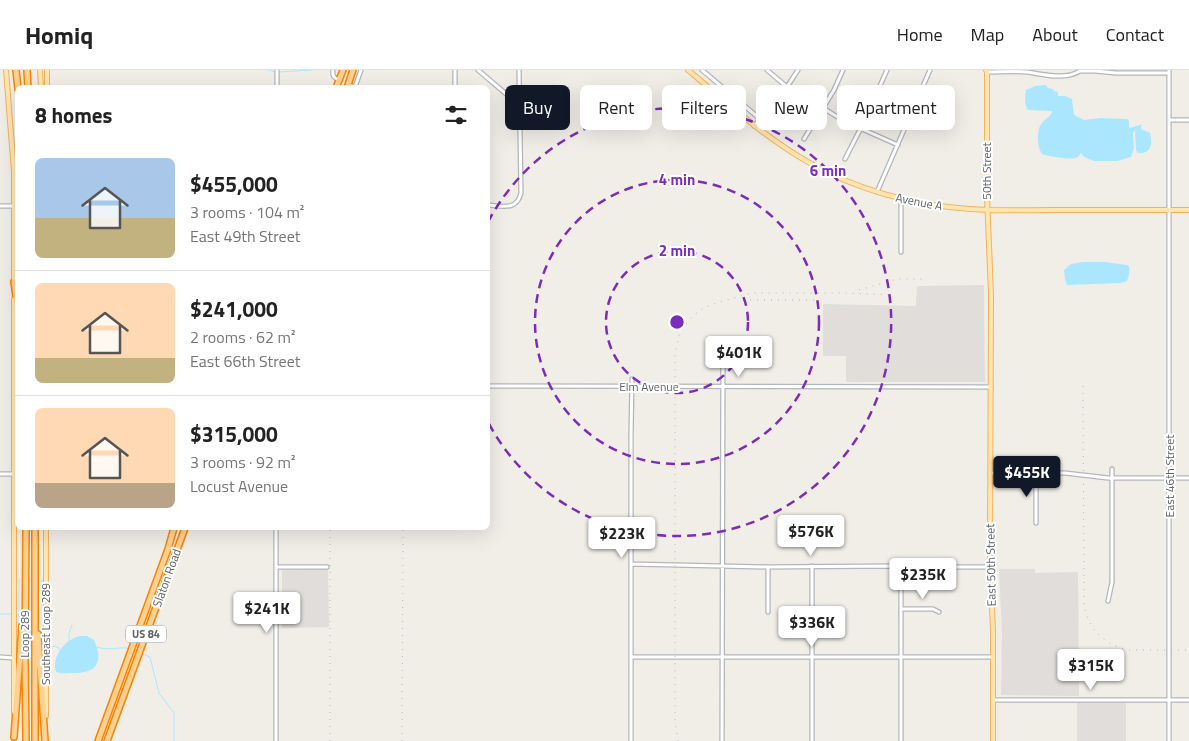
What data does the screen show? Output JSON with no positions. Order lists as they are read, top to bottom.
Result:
{
  "streets": {
    "highway": ["Slaton Road", "Loop 289", "US 84"],
    "main road": [
      "50th Street",
      "Avenue A",
      "East 50th Street",
      "Southeast Loop 289"
    ],
    "street": ["Elm Avenue", "East 46th Street"]
  },
  "crossings": [
    ["50th Street", "Avenue A"],
    ["50th Street", "East 50th Street"],
    ["Avenue A", "East 46th Street"],
    ["Avenue A", "East 50th Street"],
    ["Elm Avenue", "East 50th Street"]
  ],
  "page": {
    "header": "Homiq",
    "nav": [
      "Home",
      "Map",
      "About",
      "Contact"
    ],
    "chip": [
      "Buy",
      "Rent",
      "Filters",
      "New",
      "Apartment"
    ],
    "heading": "8 homes",
    "list": [
      {
        "name": "$455,000",
        "note": "3 rooms · 104 m² · East 49th Street"
      },
      {
        "name": "$241,000",
        "note": "2 rooms · 62 m² · East 66th Street"
      },
      {
        "name": "$315,000",
        "note": "3 rooms · 92 m² · Locust Avenue"
      }
    ],
    "price": [
      "$401K",
      "$455K",
      "$576K",
      "$223K",
      "$235K",
      "$241K",
      "$336K",
      "$315K"
    ]
  },
  "rings": ["6 min", "4 min", "2 min"]
}
